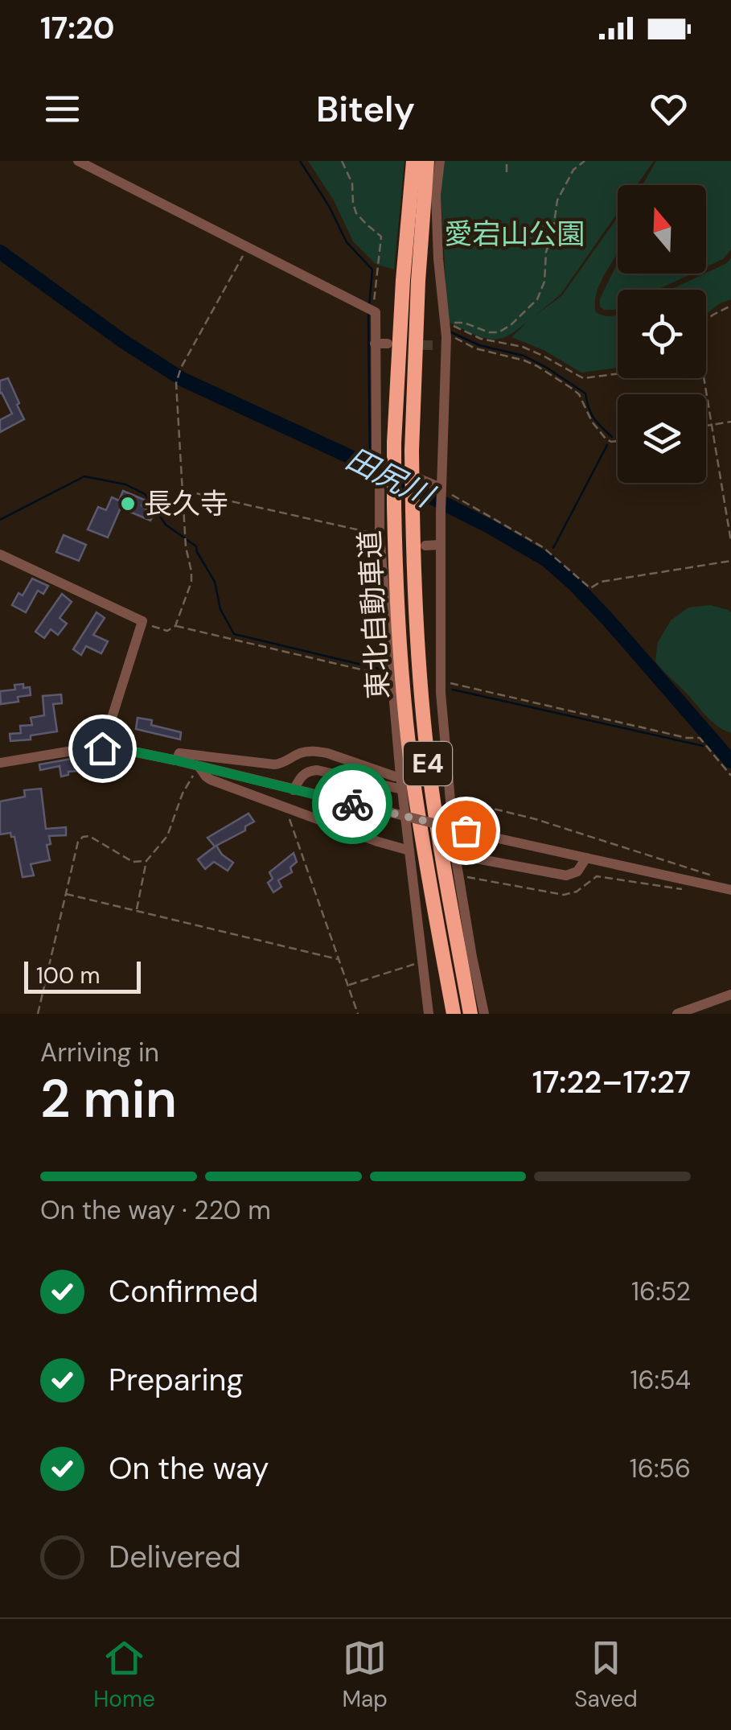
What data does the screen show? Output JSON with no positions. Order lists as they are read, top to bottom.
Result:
{
  "streets": {
    "highway": ["東北自動車道", "E4"]
  },
  "water": ["田尻川"],
  "parks": ["愛宕山公園"],
  "places": ["長久寺"],
  "scale_bar": "100 m",
  "north": "top",
  "page": {
    "status": "17:20",
    "header": "Bitely",
    "scale": "100 m",
    "heading": ["2 min", "Arriving in", "17:22–17:27"],
    "bar": "On the way · 220 m",
    "list": [
      ["Confirmed", "16:52"],
      ["Preparing", "16:54"],
      ["On the way", "16:56"],
      "Delivered"
    ],
    "tabs": ["Home", "Map", "Saved"]
  }
}
